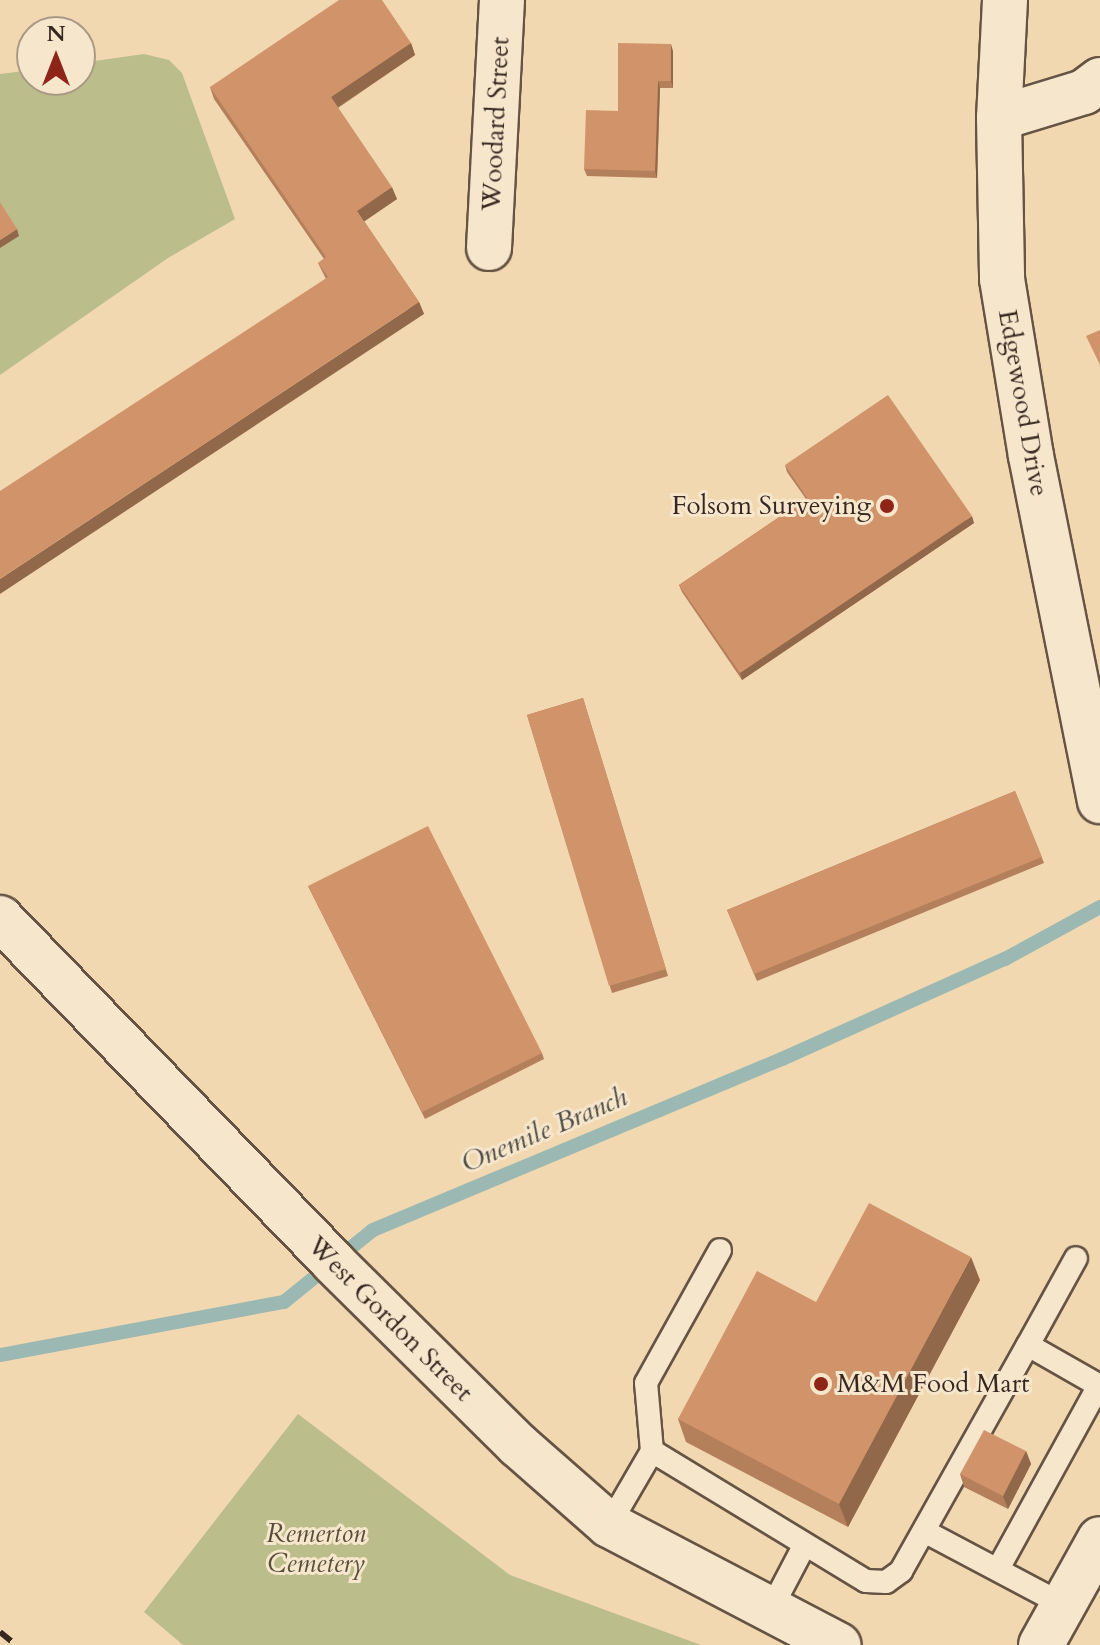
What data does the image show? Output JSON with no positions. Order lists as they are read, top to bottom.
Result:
{
  "streets": {
    "street": ["Woodard Street", "Edgewood Drive", "West Gordon Street"]
  },
  "water": ["Onemile Branch"],
  "parks": ["Remerton Cemetery"],
  "places": ["Folsom Surveying", "M&M Food Mart"],
  "north": "top"
}
